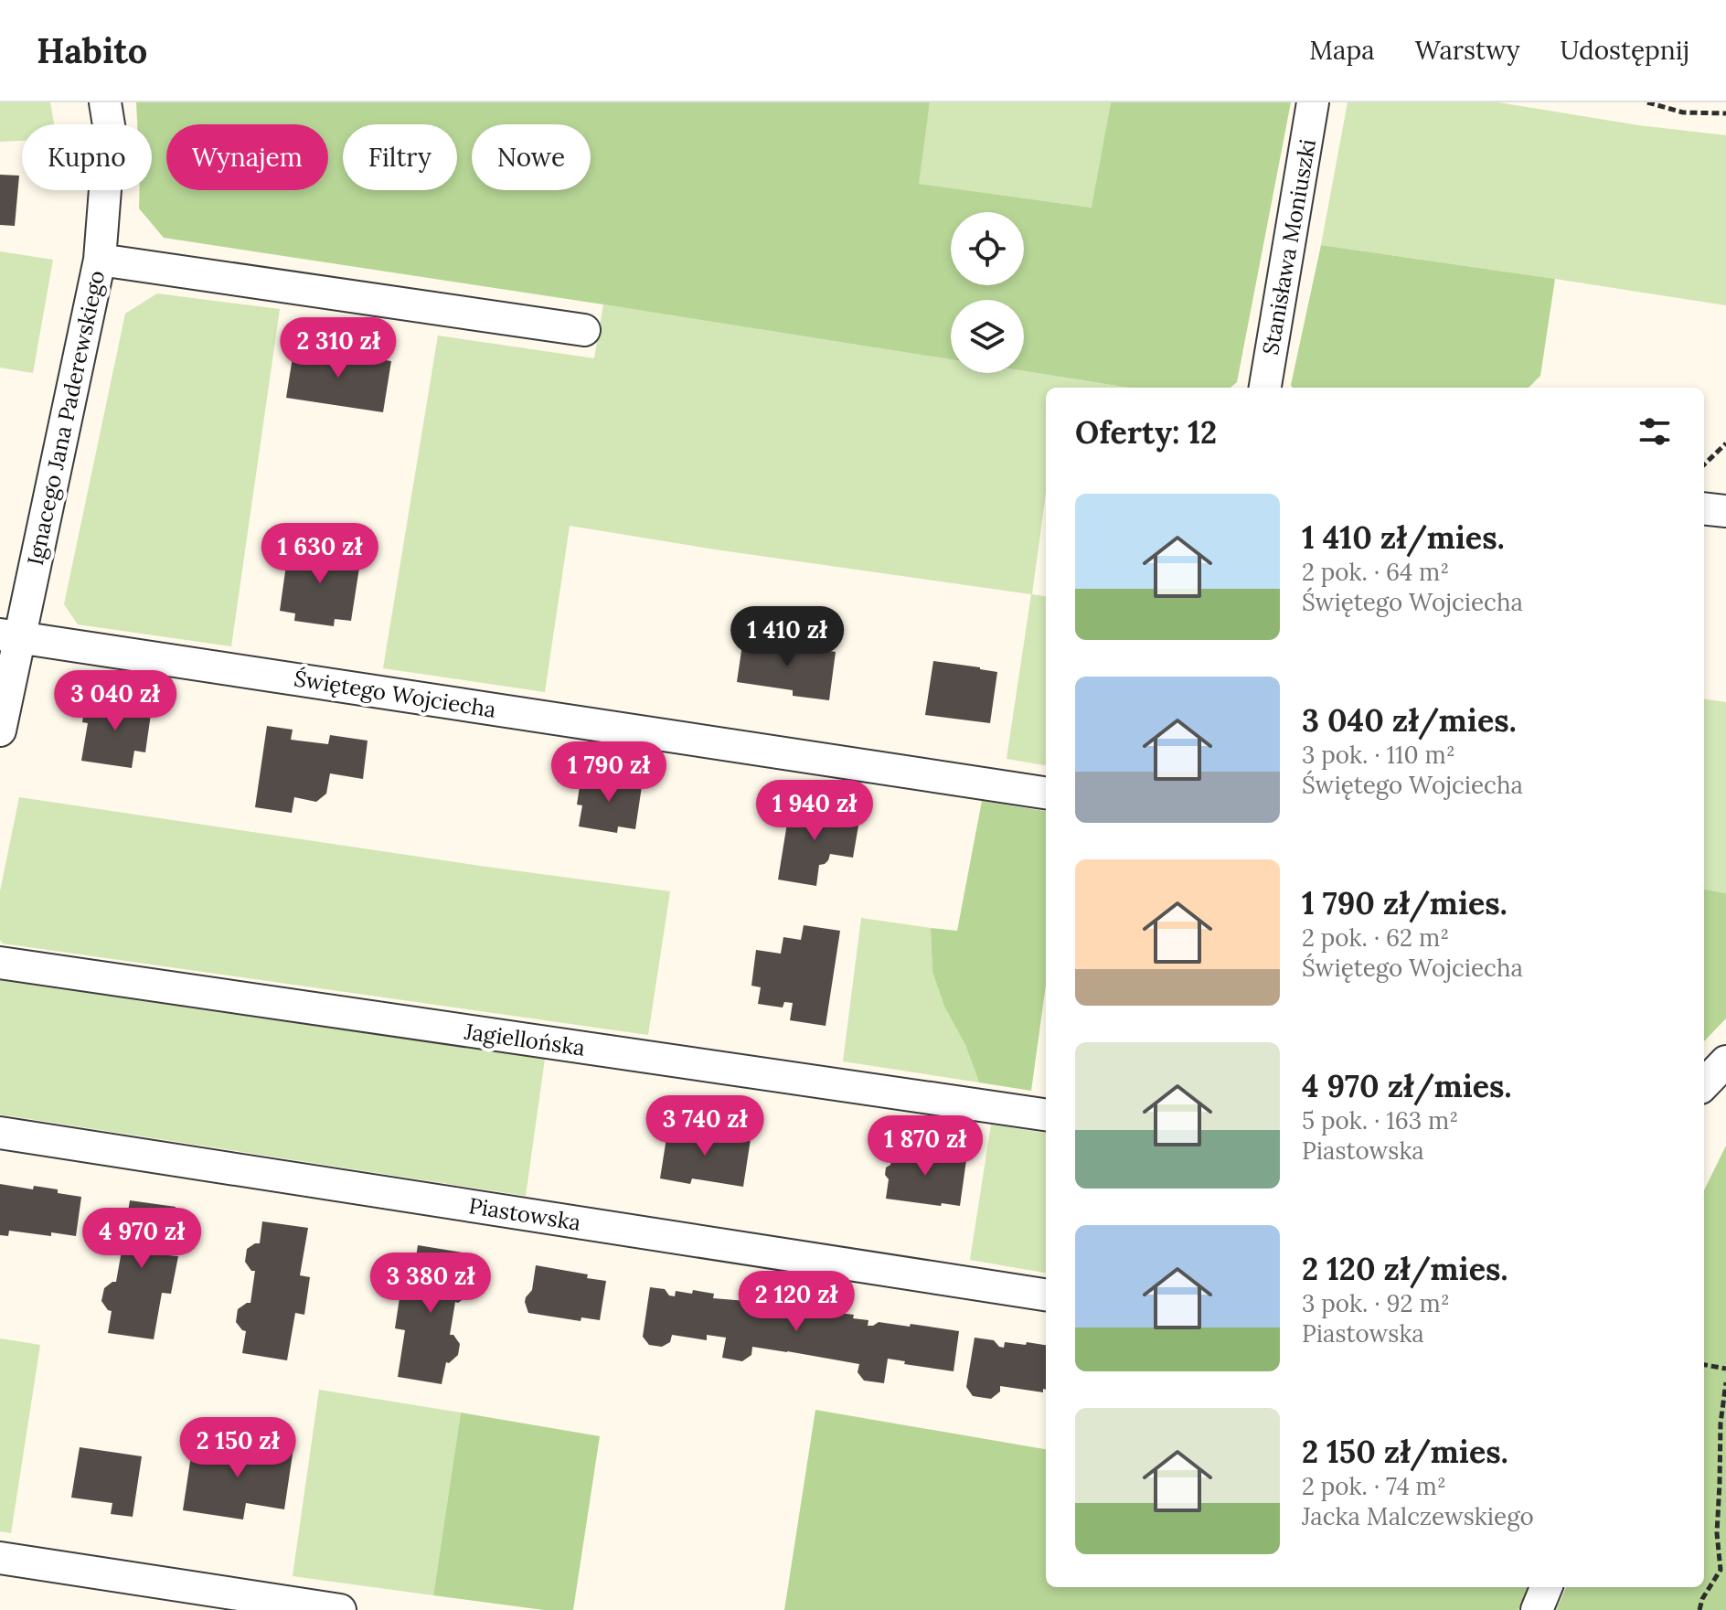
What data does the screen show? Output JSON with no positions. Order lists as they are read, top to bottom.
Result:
{
  "streets": {
    "street": [
      "Stanisława Moniuszki",
      "Ignacego Jana Paderewskiego",
      "Świętego Wojciecha",
      "Jagiellońska",
      "Piastowska"
    ]
  },
  "crossings": [
    ["Ignacego Jana Paderewskiego", "Świętego Wojciecha"]
  ],
  "page": {
    "header": "Habito",
    "nav": ["Mapa", "Warstwy", "Udostępnij"],
    "chip": [
      "Kupno",
      "Wynajem",
      "Filtry",
      "Nowe"
    ],
    "price": [
      "2 310 zł",
      "1 630 zł",
      "1 410 zł",
      "3 040 zł",
      "1 790 zł",
      "1 940 zł",
      "3 740 zł",
      "1 870 zł",
      "4 970 zł",
      "3 380 zł",
      "2 120 zł",
      "2 150 zł"
    ],
    "heading": "Oferty: 12",
    "list": [
      {
        "name": "1 410 zł/mies.",
        "note": "2 pok. · 64 m² · Świętego Wojciecha"
      },
      {
        "name": "3 040 zł/mies.",
        "note": "3 pok. · 110 m² · Świętego Wojciecha"
      },
      {
        "name": "1 790 zł/mies.",
        "note": "2 pok. · 62 m² · Świętego Wojciecha"
      },
      {
        "name": "4 970 zł/mies.",
        "note": "5 pok. · 163 m² · Piastowska"
      },
      {
        "name": "2 120 zł/mies.",
        "note": "3 pok. · 92 m² · Piastowska"
      },
      {
        "name": "2 150 zł/mies.",
        "note": "2 pok. · 74 m² · Jacka Malczewskiego"
      }
    ]
  }
}
